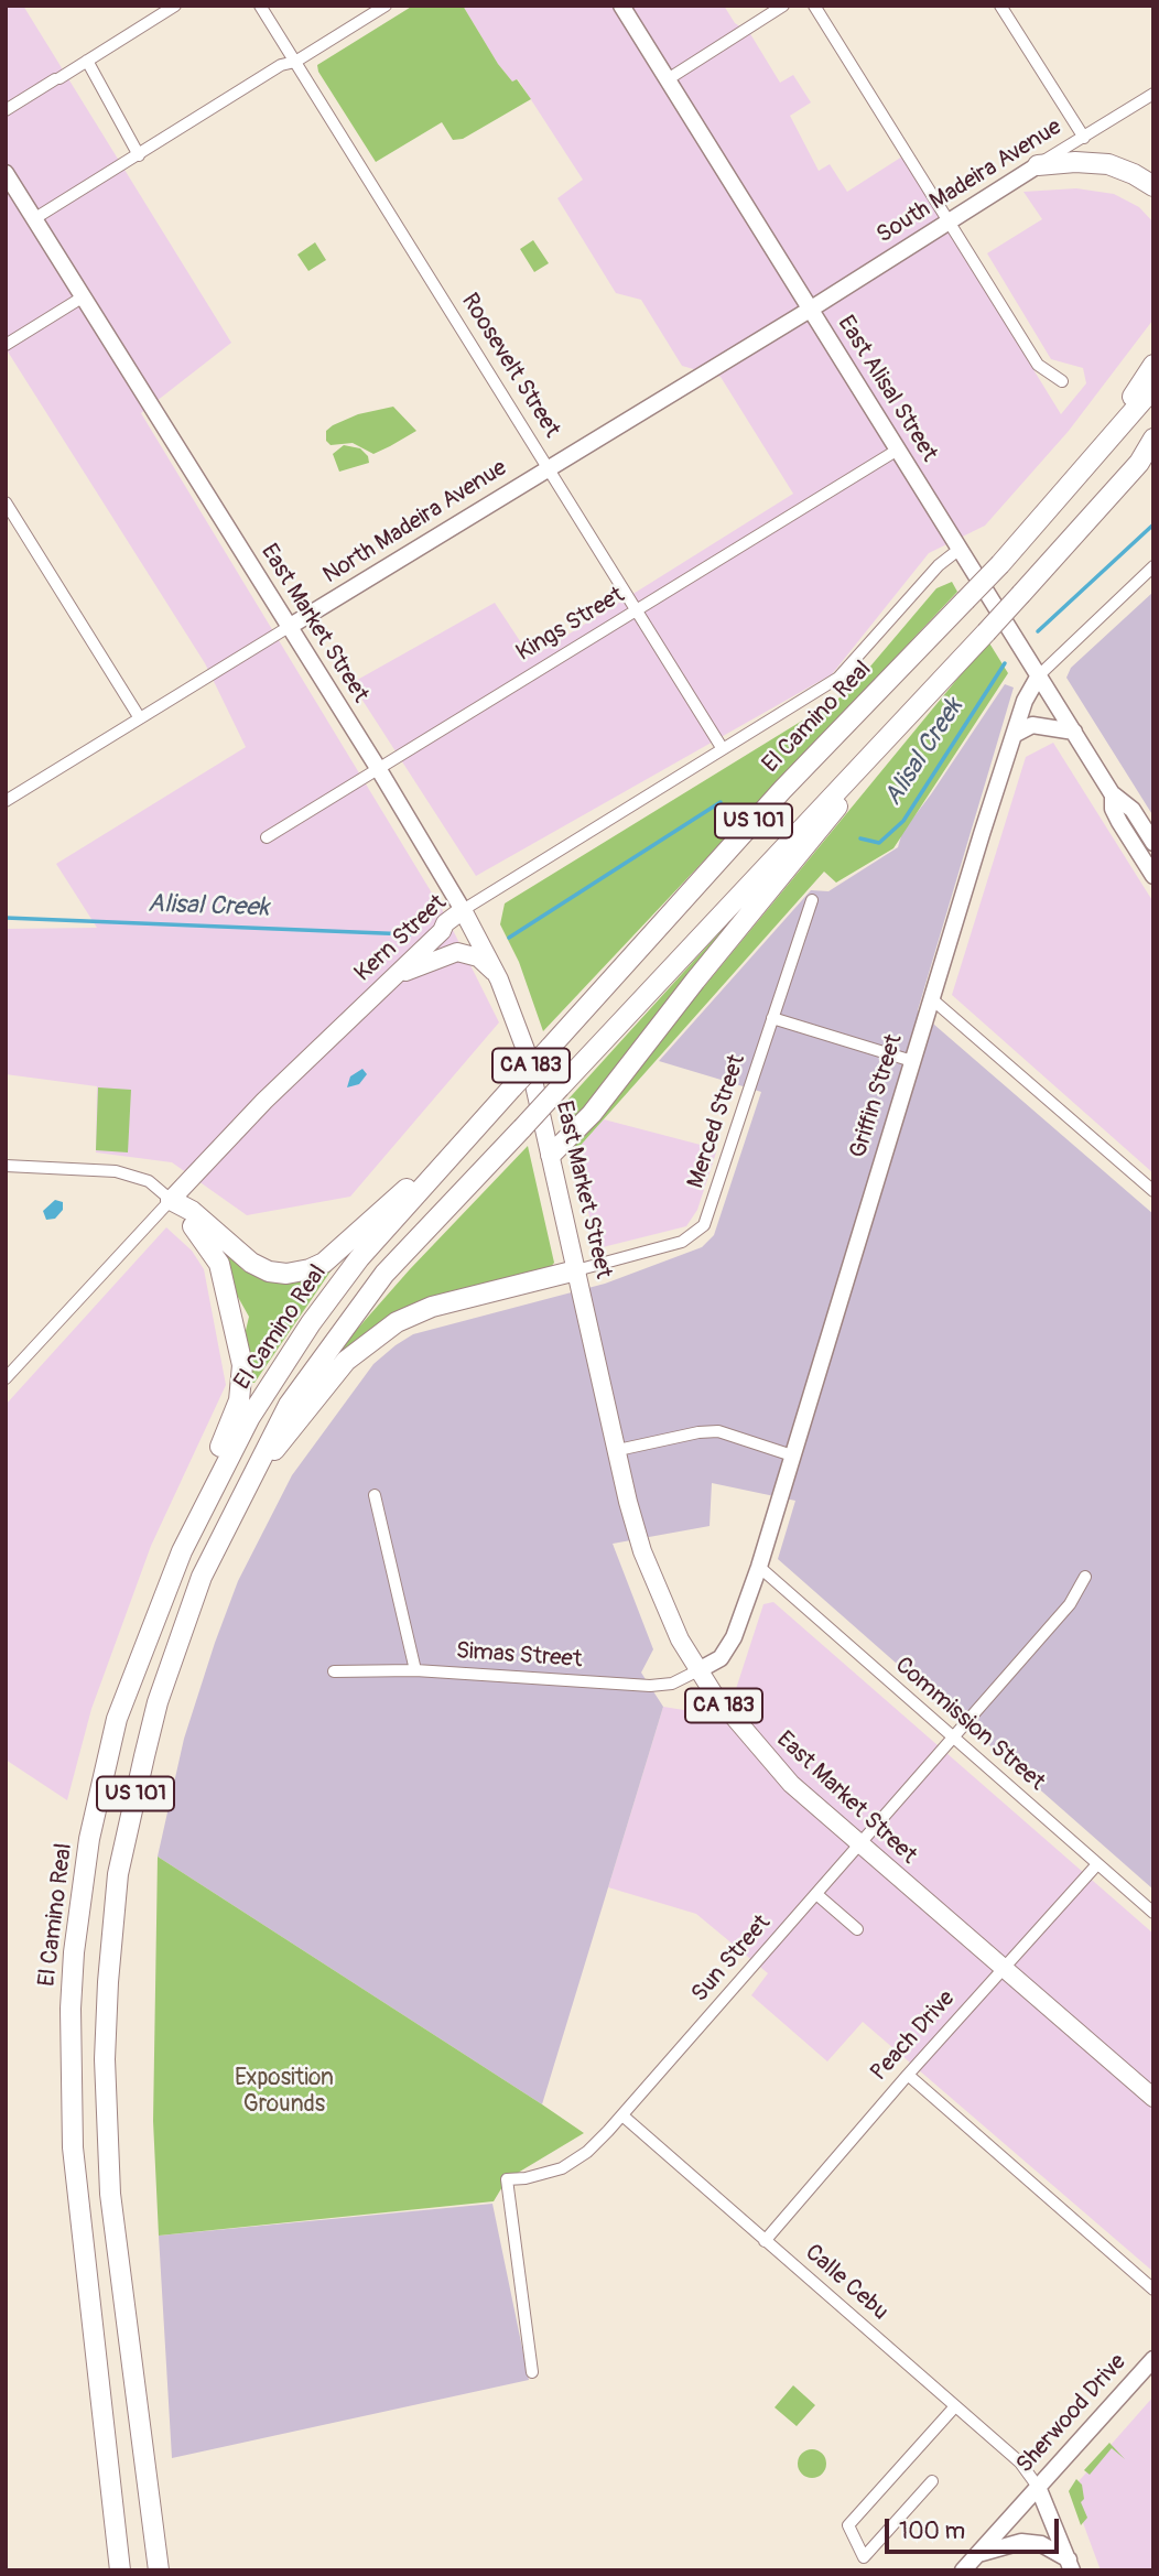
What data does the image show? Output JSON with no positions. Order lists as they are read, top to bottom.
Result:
{
  "streets": {
    "highway": ["El Camino Real", "US 101"],
    "main road": [
      "South Madeira Avenue",
      "East Alisal Street",
      "North Madeira Avenue",
      "East Market Street",
      "Kern Street",
      "CA 183",
      "Griffin Street",
      "Sherwood Drive"
    ],
    "street": [
      "Roosevelt Street",
      "Kings Street",
      "Merced Street",
      "Simas Street",
      "Commission Street",
      "Sun Street",
      "Peach Drive",
      "Calle Cebu"
    ]
  },
  "crossings": [
    ["South Madeira Avenue", "East Alisal Street"],
    ["South Madeira Avenue", "North Madeira Avenue"],
    ["Roosevelt Street", "North Madeira Avenue"],
    ["Roosevelt Street", "Kings Street"],
    ["Roosevelt Street", "Kern Street"],
    ["East Alisal Street", "North Madeira Avenue"],
    ["East Alisal Street", "Kings Street"],
    ["East Alisal Street", "Kern Street"],
    ["East Alisal Street", "Griffin Street"],
    ["North Madeira Avenue", "East Market Street"],
    ["East Market Street", "Kings Street"],
    ["East Market Street", "Kern Street"],
    ["East Market Street", "Griffin Street"],
    ["East Market Street", "Merced Street"],
    ["East Market Street", "Simas Street"],
    ["East Market Street", "Sun Street"],
    ["East Market Street", "Peach Drive"],
    ["Griffin Street", "Simas Street"],
    ["Griffin Street", "Commission Street"],
    ["Commission Street", "Sun Street"],
    ["Commission Street", "Peach Drive"],
    ["Sun Street", "Calle Cebu"],
    ["Peach Drive", "Calle Cebu"],
    ["Calle Cebu", "Sherwood Drive"]
  ],
  "water": ["Alisal Creek"],
  "parks": ["Exposition Grounds"],
  "scale_bar": "100 m"
}
